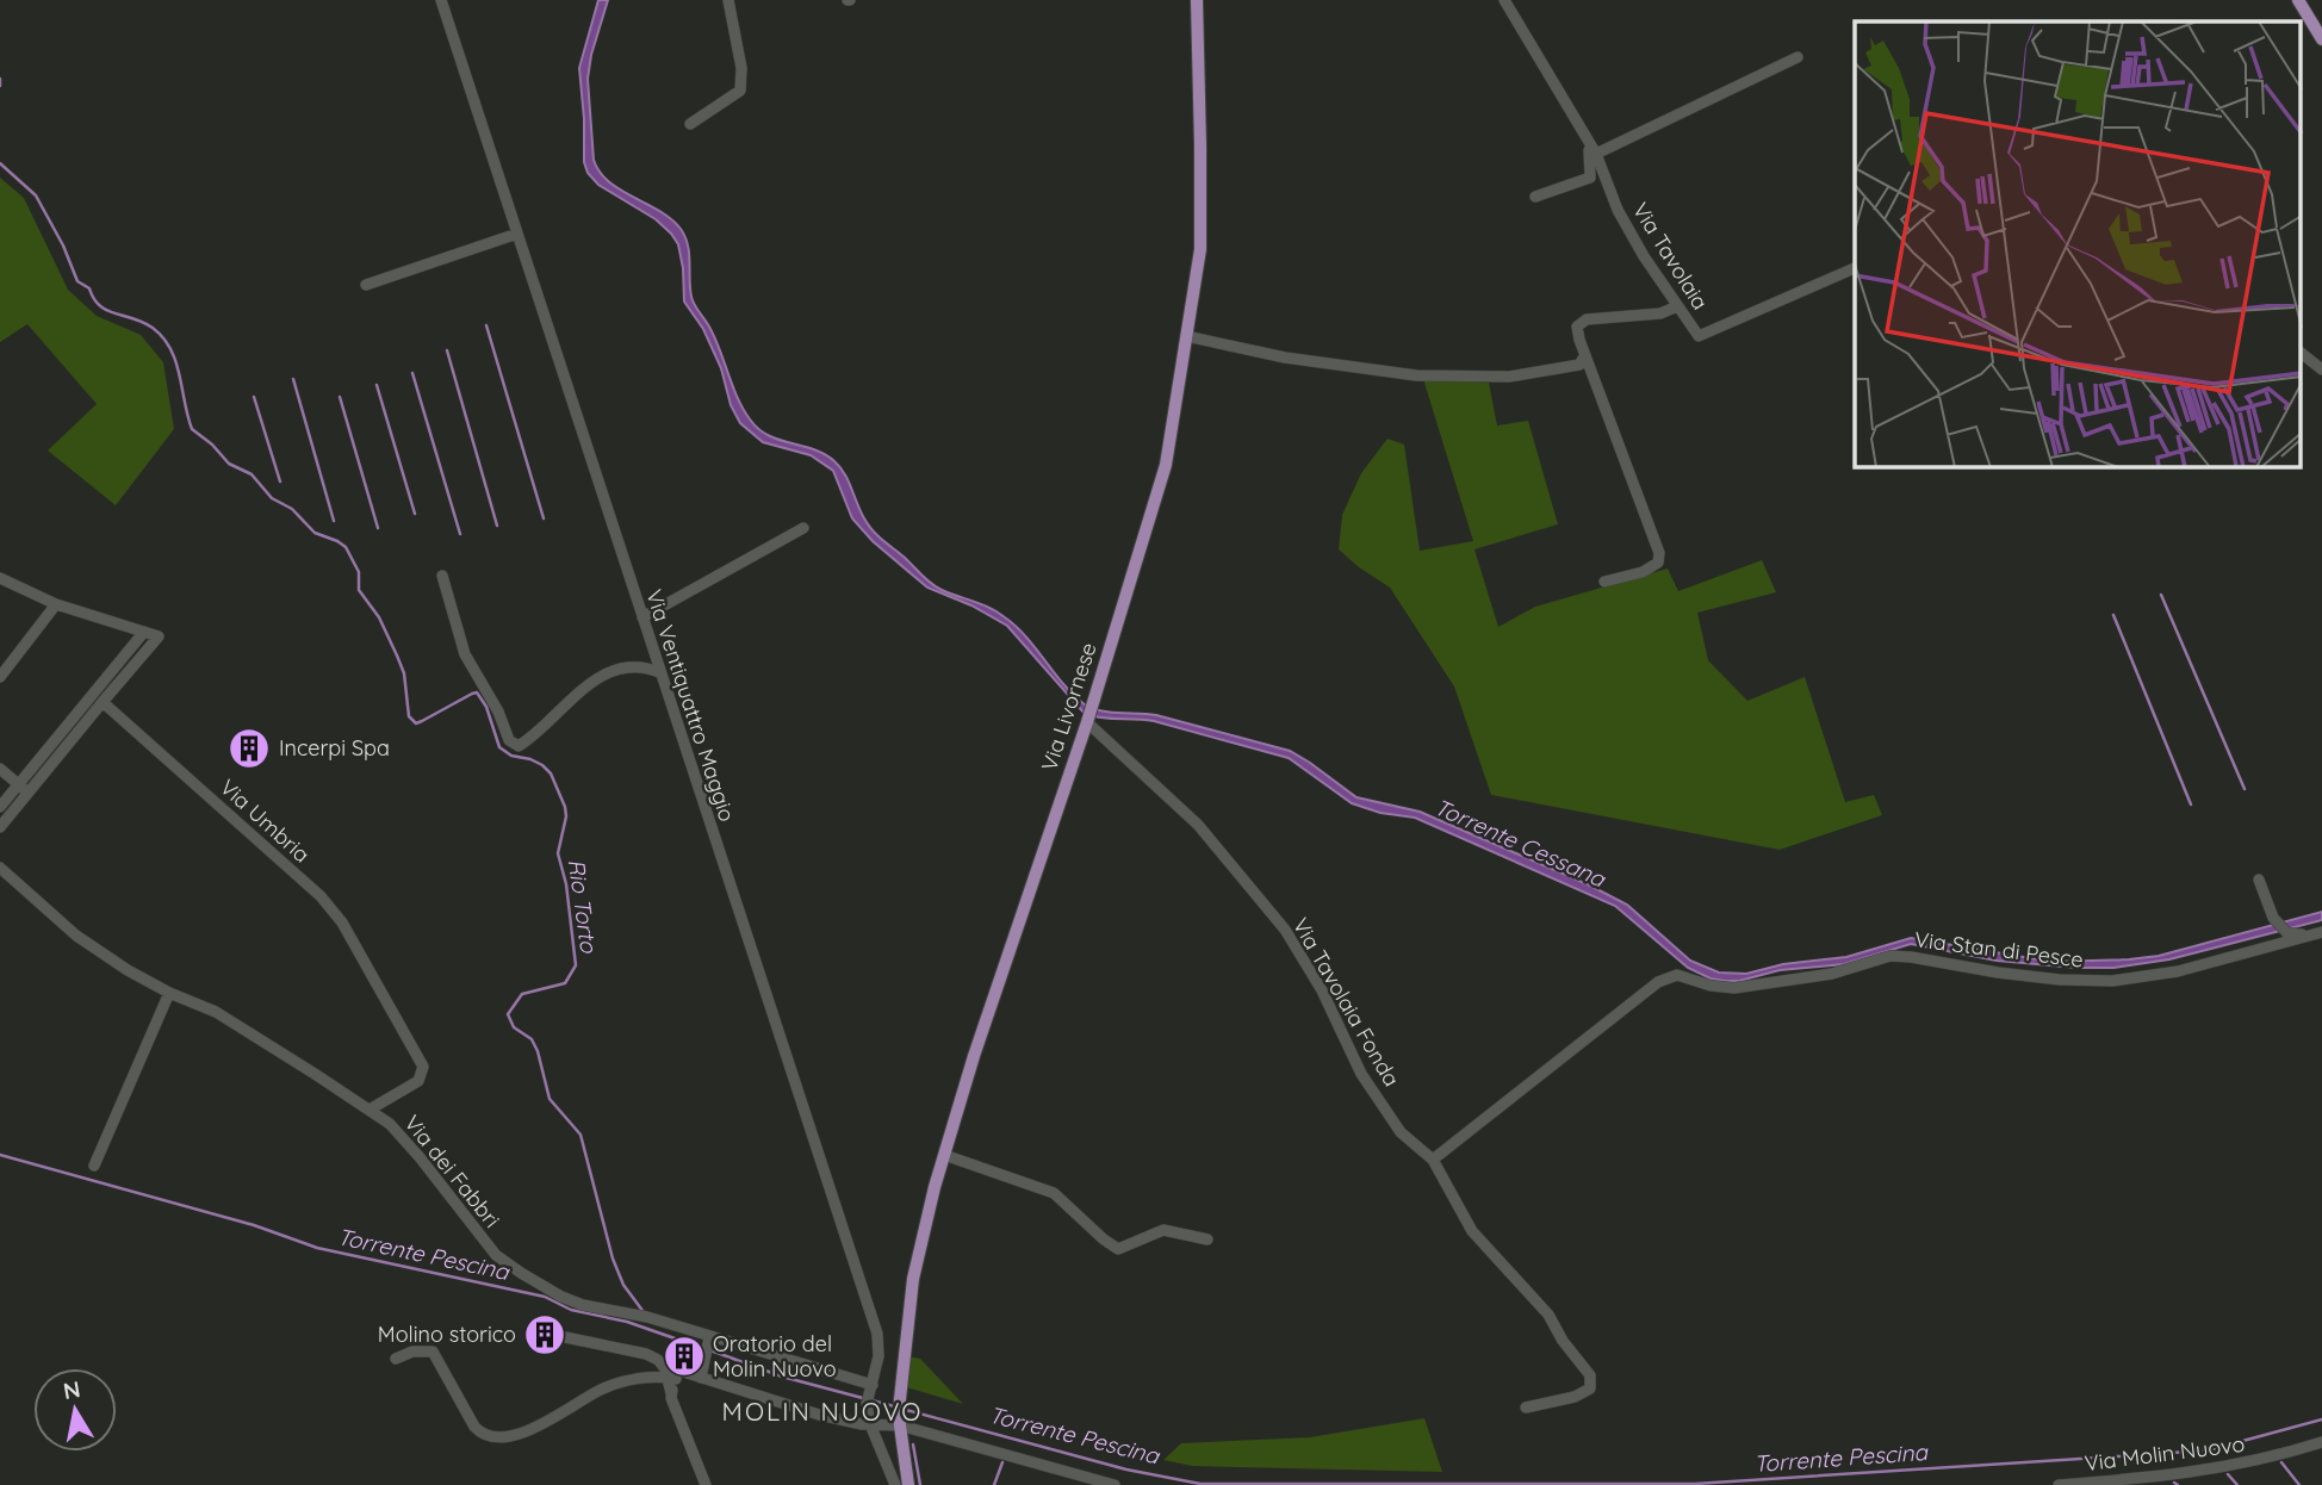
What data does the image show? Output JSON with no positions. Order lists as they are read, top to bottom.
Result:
{
  "streets": {
    "main road": ["Via Livornese"],
    "street": [
      "Via Tavolaia",
      "Via Ventiquattro Maggio",
      "Via Umbria",
      "Via Stan di Pesce",
      "Via Tavolaia Fonda",
      "Via dei Fabbri",
      "Via Molin Nuovo"
    ]
  },
  "crossings": [
    ["Via Ventiquattro Maggio", "Via dei Fabbri"],
    ["Via Livornese", "Via Tavolaia Fonda"],
    ["Via Umbria", "Via dei Fabbri"],
    ["Via Stan di Pesce", "Via Tavolaia Fonda"]
  ],
  "districts": ["MOLIN NUOVO"],
  "water": ["Torrente Cessana", "Rio Torto", "Torrente Pescina"],
  "places": {
    "building": ["Incerpi Spa", "Molino storico", "Oratorio del Molin Nuovo"]
  },
  "north": "top"
}
